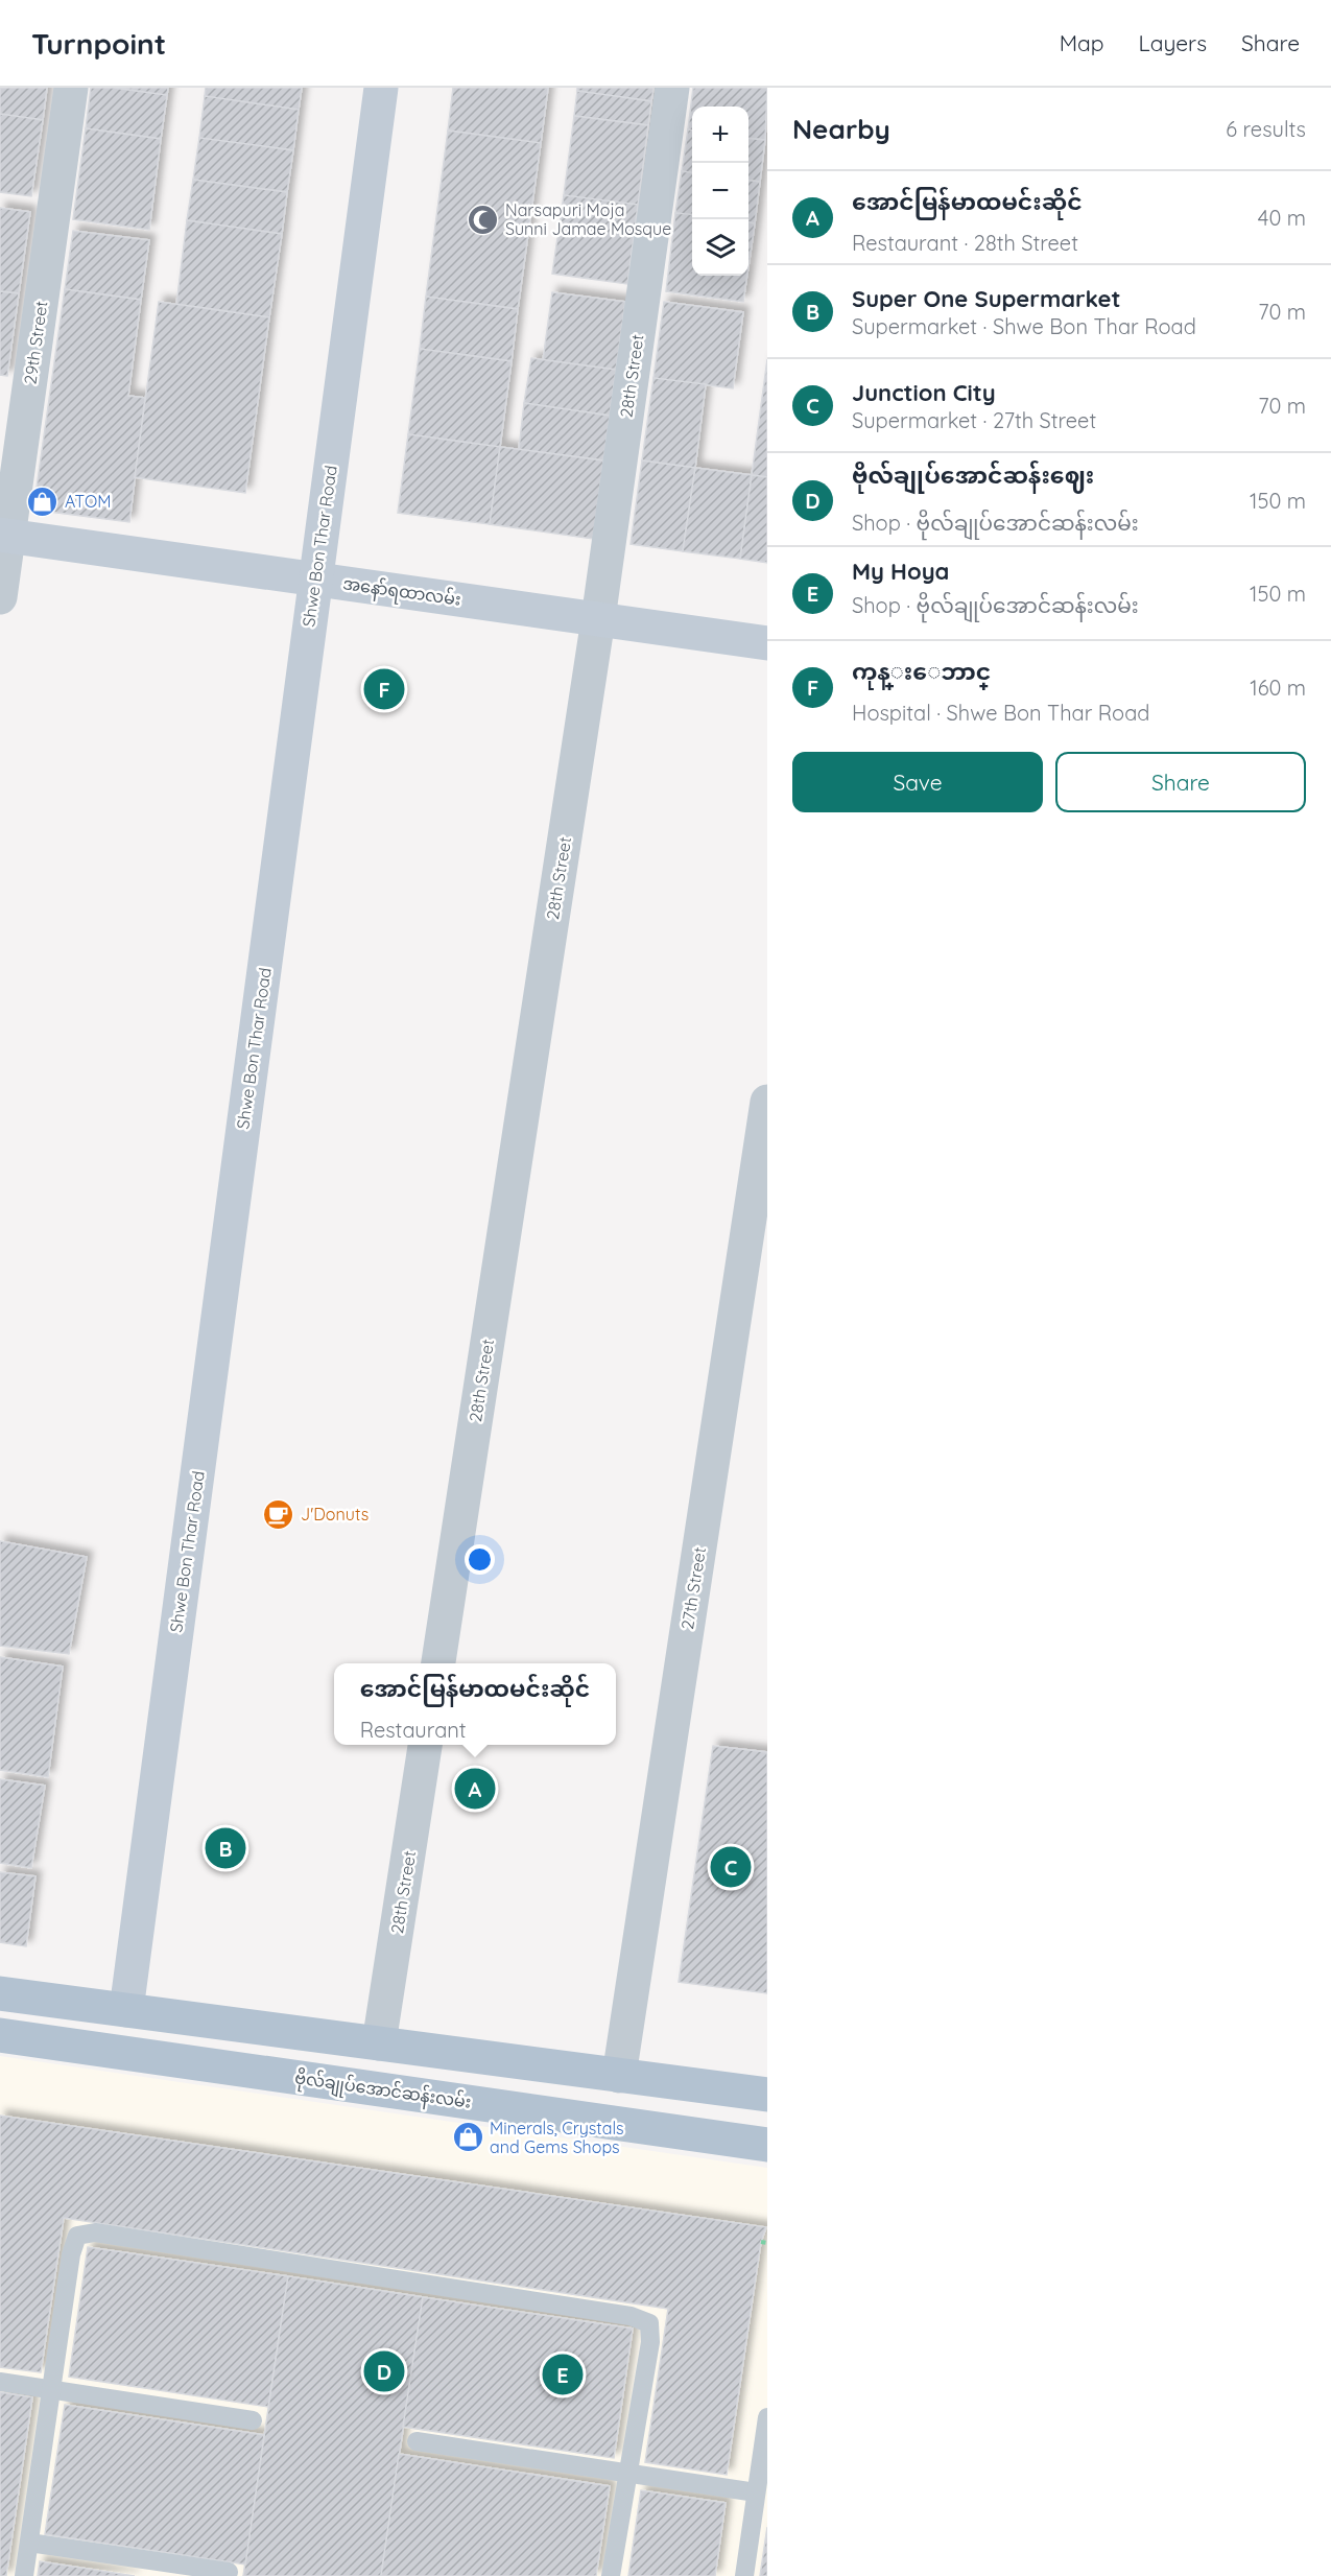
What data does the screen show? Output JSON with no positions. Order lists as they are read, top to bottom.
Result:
{
  "streets": {
    "main road": ["Shwe Bon Thar Road", "အနော်ရထာလမ်း", "ဗိုလ်ချုပ်အောင်ဆန်းလမ်း"],
    "street": ["29th Street", "28th Street", "27th Street"]
  },
  "crossings": [
    ["29th Street", "အနော်ရထာလမ်း"],
    ["28th Street", "အနော်ရထာလမ်း"],
    ["Shwe Bon Thar Road", "အနော်ရထာလမ်း"]
  ],
  "places": {
    "mosque": ["Narsapuri Moja Sunni Jamae Mosque"],
    "shop": ["ATOM", "Minerals, Crystals and Gems Shops"],
    "cafe": ["J'Donuts"]
  },
  "page": {
    "header": "Turnpoint",
    "nav": ["Map", "Layers", "Share"],
    "heading": ["Nearby", "6 results"],
    "map_buttons": ["+", "−"],
    "list": [
      {
        "mark": "A",
        "name": "အောင်မြန်မာထမင်းဆိုင်",
        "note": "Restaurant · 28th Street",
        "value": "40 m"
      },
      {
        "mark": "B",
        "name": "Super One Supermarket",
        "note": "Supermarket · Shwe Bon Thar Road",
        "value": "70 m"
      },
      {
        "mark": "C",
        "name": "Junction City",
        "note": "Supermarket · 27th Street",
        "value": "70 m"
      },
      {
        "mark": "D",
        "name": "ဗိုလ်ချုပ်အောင်ဆန်းဈေး",
        "note": "Shop · ဗိုလ်ချုပ်အောင်ဆန်းလမ်း",
        "value": "150 m"
      },
      {
        "mark": "E",
        "name": "My Hoya",
        "note": "Shop · ဗိုလ်ချုပ်အောင်ဆန်းလမ်း",
        "value": "150 m"
      },
      {
        "mark": "F",
        "name": "ကုန္းေဘာင္",
        "note": "Hospital · Shwe Bon Thar Road",
        "value": "160 m"
      }
    ],
    "pins": [
      "F",
      "A",
      "B",
      "C",
      "D",
      "E"
    ],
    "buttons": ["Save", "Share"],
    "popup": ["အောင်မြန်မာထမင်းဆိုင်", "Restaurant"]
  }
}
